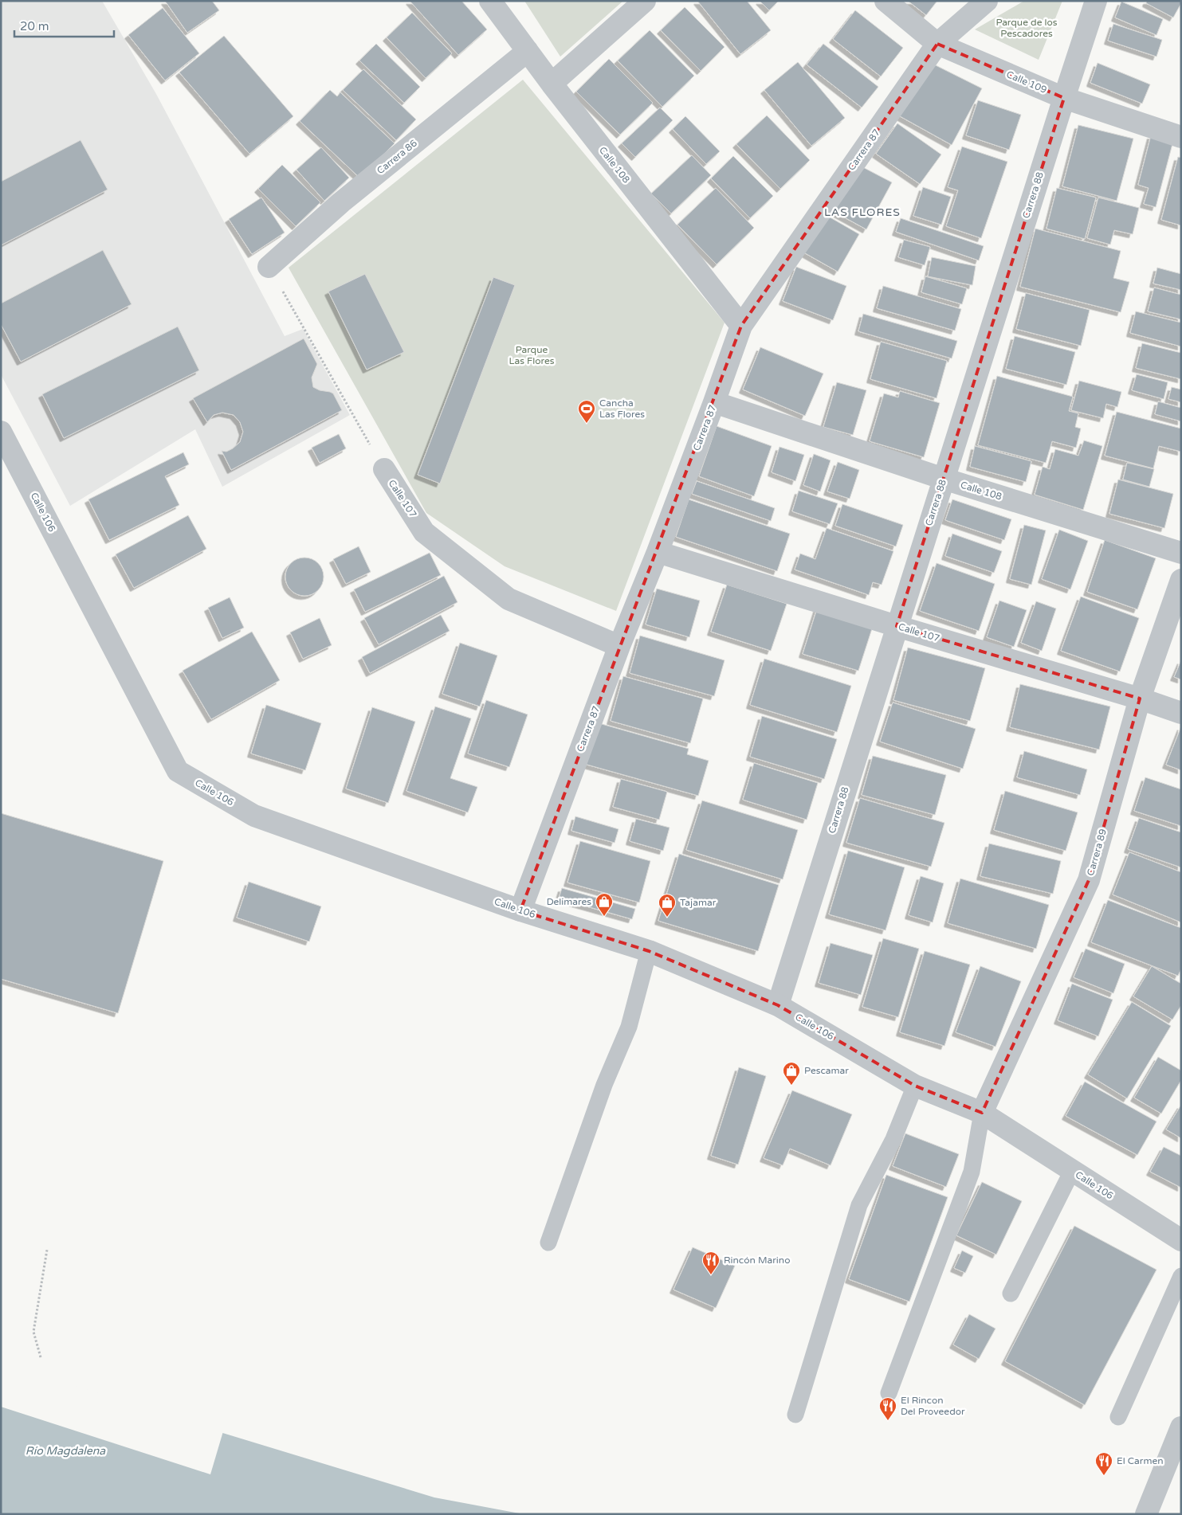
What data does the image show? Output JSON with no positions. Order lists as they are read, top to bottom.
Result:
{
  "streets": {
    "street": [
      "Calle 109",
      "Carrera 87",
      "Carrera 86",
      "Calle 108",
      "Carrera 88",
      "Calle 107",
      "Calle 106",
      "Carrera 89"
    ]
  },
  "crossings": [
    ["Calle 109", "Carrera 87"],
    ["Calle 109", "Carrera 88"],
    ["Carrera 87", "Calle 108"],
    ["Carrera 87", "Calle 107"],
    ["Carrera 87", "Calle 106"],
    ["Carrera 86", "Calle 108"],
    ["Carrera 86", "Calle 107"],
    ["Calle 108", "Carrera 88"],
    ["Carrera 88", "Calle 107"],
    ["Carrera 88", "Calle 106"],
    ["Calle 107", "Carrera 89"],
    ["Calle 106", "Carrera 89"]
  ],
  "districts": ["LAS FLORES"],
  "water": ["Río Magdalena"],
  "parks": ["Parque de los Pescadores", "Parque Las Flores"],
  "places": {
    "sports": ["Cancha Las Flores"],
    "shop": ["Delimares", "Tajamar", "Pescamar"],
    "restaurant": ["Rincón Marino", "El Rincon Del Proveedor", "El Carmen"]
  },
  "scale_bar": "20 m"
}
